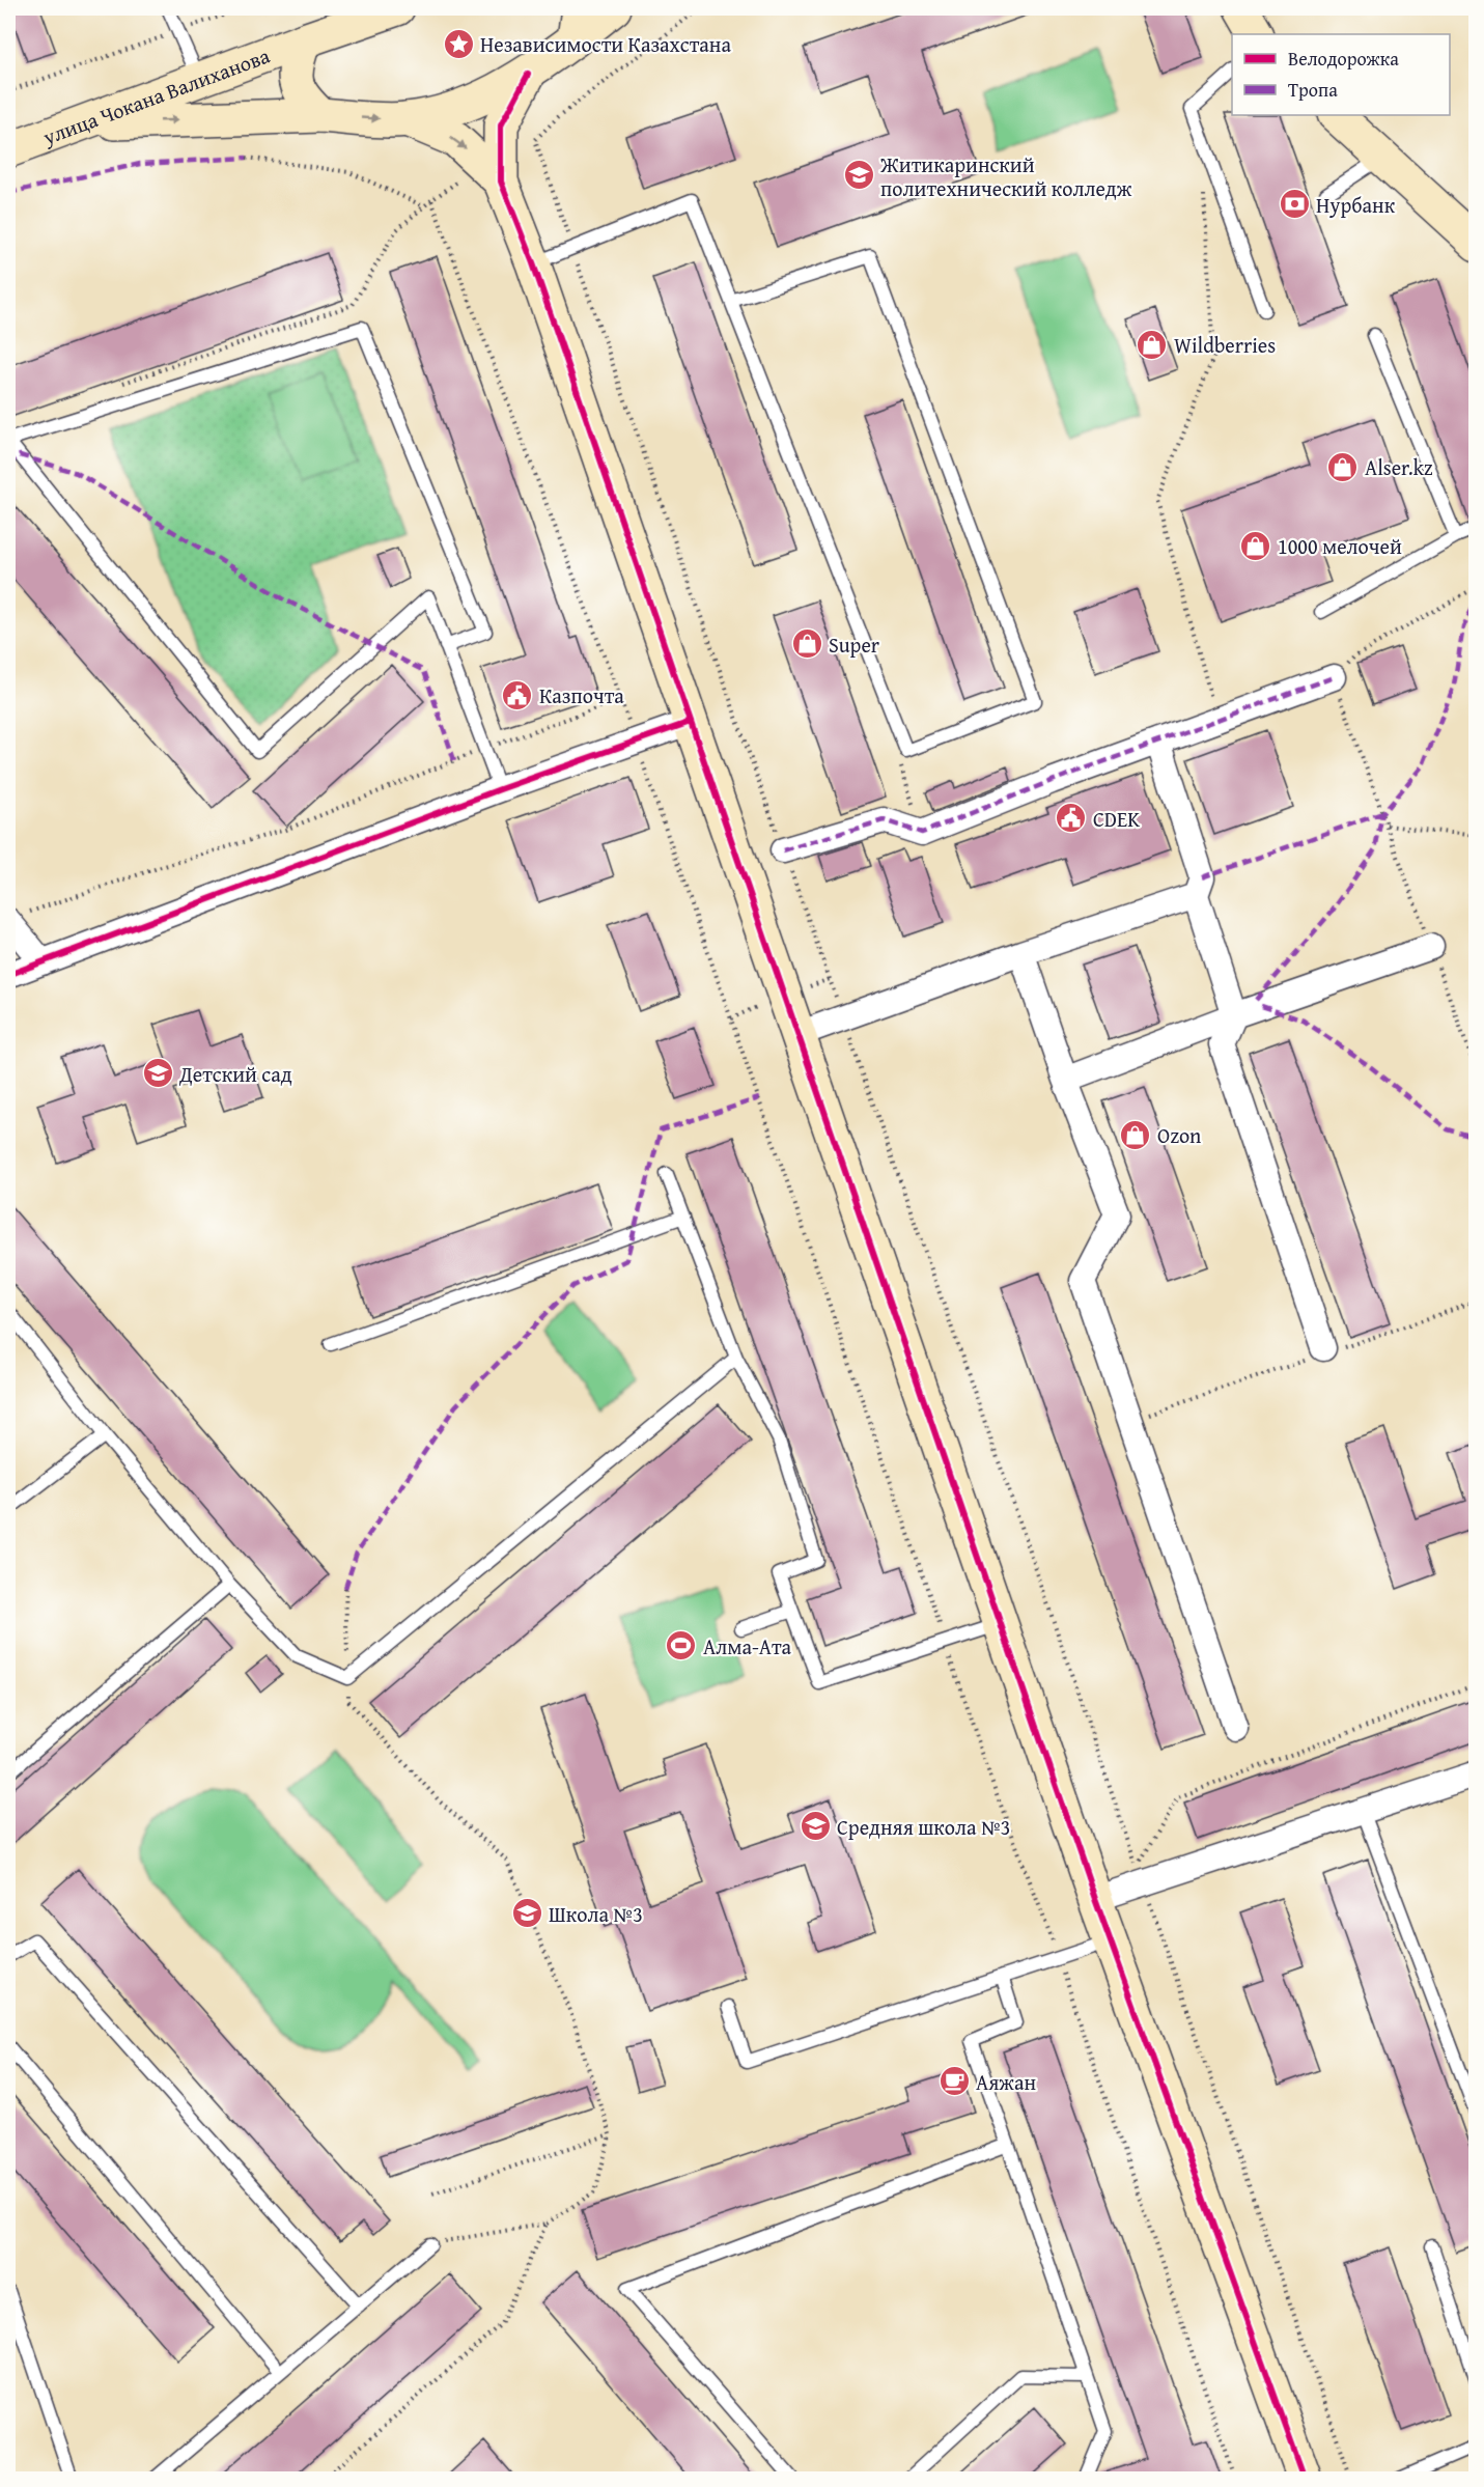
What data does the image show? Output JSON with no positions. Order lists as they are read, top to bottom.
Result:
{
  "streets": {
    "street": ["улица Чокана Валиханова"]
  },
  "places": {
    "place": ["Независимости Казахстана"],
    "school or university": [
      "Житикаринский политехнический колледж",
      "Детский сад",
      "Средняя школа №3",
      "Школа №3"
    ],
    "bank": ["Нурбанк"],
    "shop": [
      "Wildberries",
      "Alser.kz",
      "1000 мелочей",
      "Super",
      "Ozon"
    ],
    "public building": ["Казпочта", "CDEK"],
    "sports": ["Алма-Ата"],
    "cafe": ["Аяжан"]
  },
  "legend": ["Велодорожка", "Тропа"]
}
